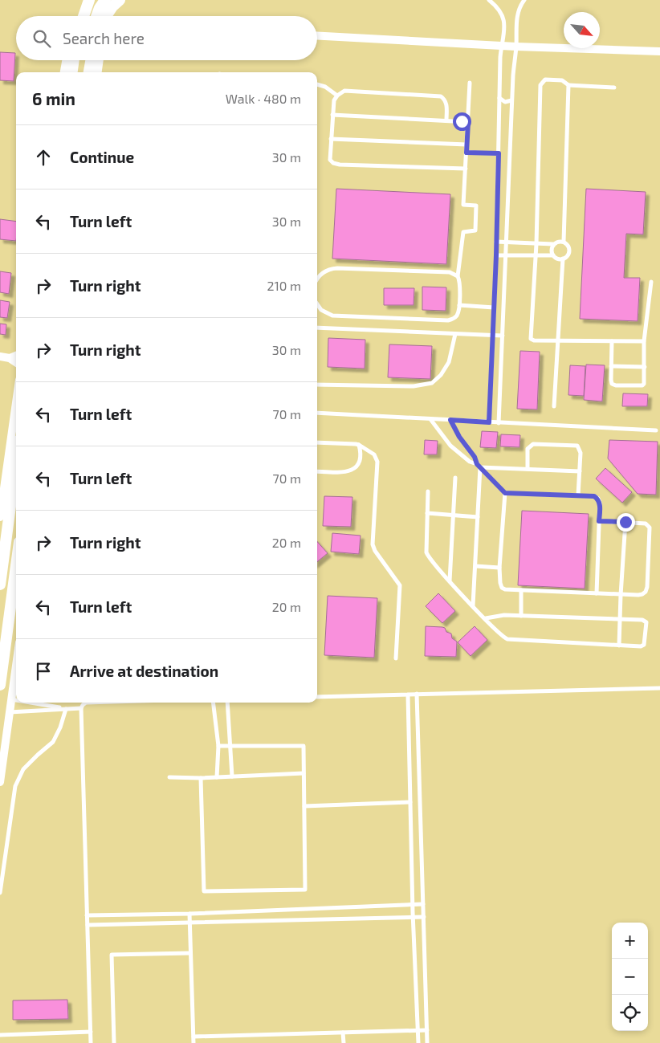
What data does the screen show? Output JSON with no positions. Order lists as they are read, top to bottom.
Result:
{
  "north": "bottom right",
  "page": {
    "search": "Search here",
    "heading": ["6 min", "Walk · 480 m"],
    "list": [
      ["Continue", "30 m"],
      ["Turn left", "30 m"],
      ["Turn right", "210 m"],
      ["Turn right", "30 m"],
      ["Turn left", "70 m"],
      ["Turn left", "70 m"],
      ["Turn right", "20 m"],
      ["Turn left", "20 m"],
      "Arrive at destination"
    ],
    "map_buttons": ["+", "−"]
  }
}
